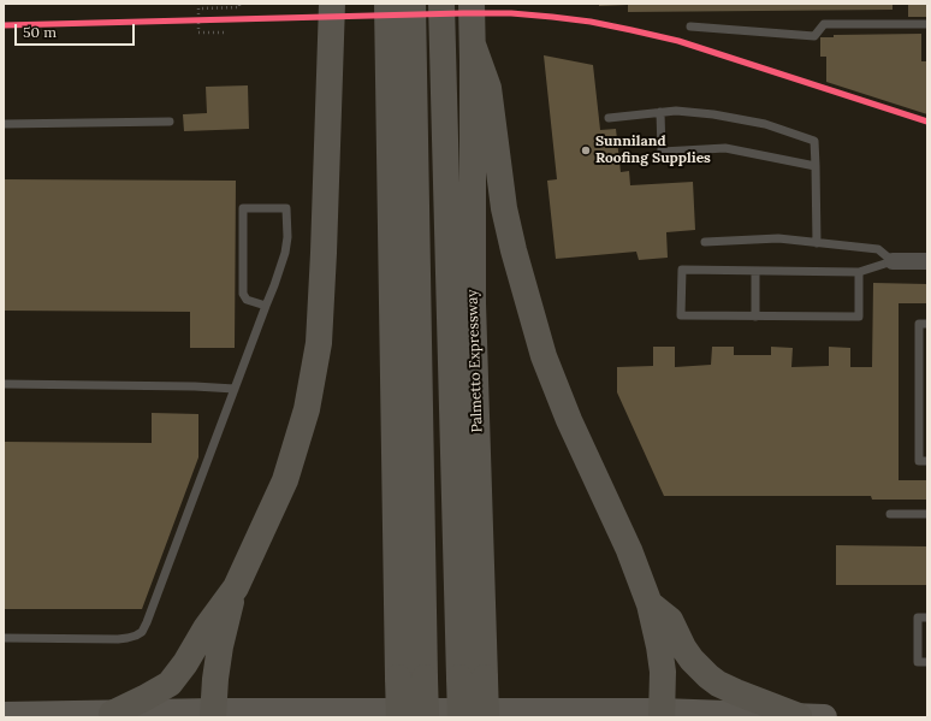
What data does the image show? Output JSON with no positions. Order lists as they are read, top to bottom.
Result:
{
  "streets": {
    "highway": ["Palmetto Expressway"]
  },
  "places": ["Sunniland Roofing Supplies"],
  "scale_bar": "50 m"
}
